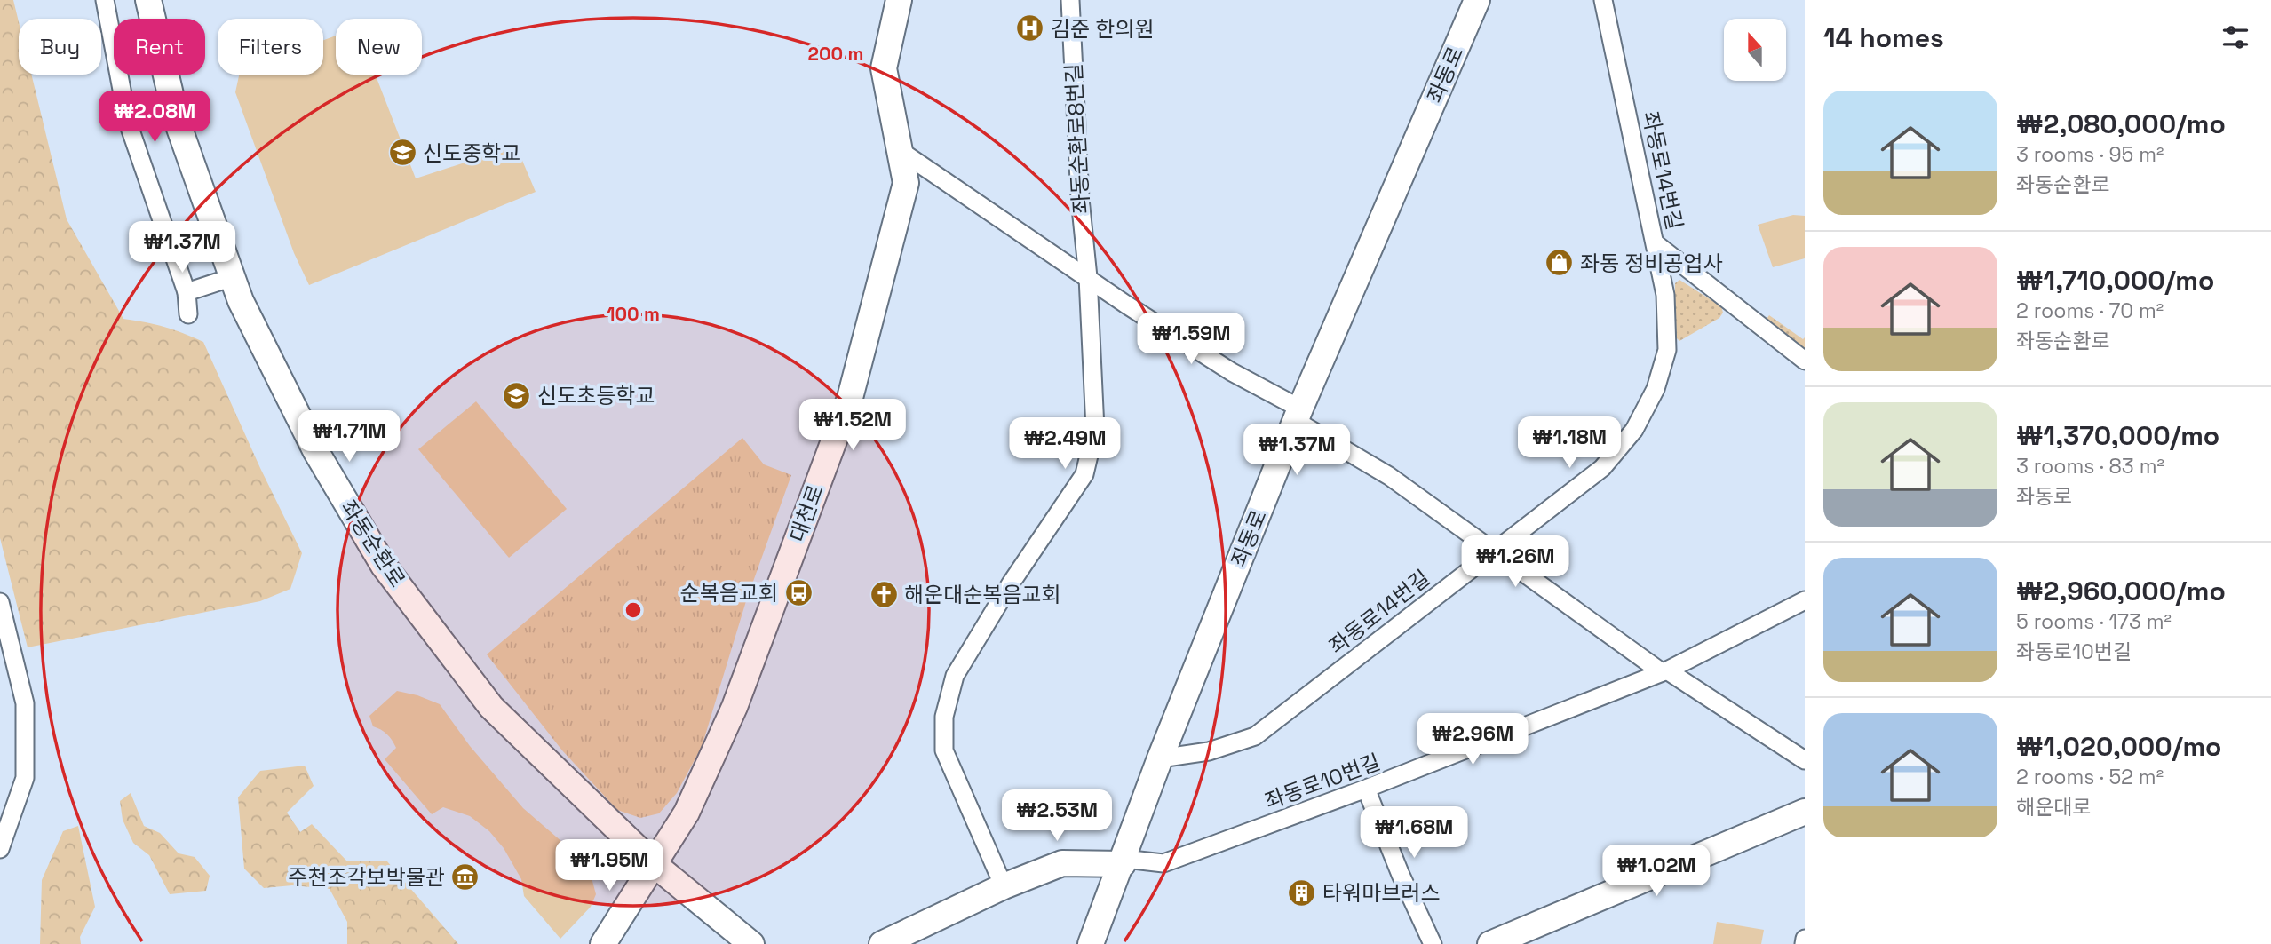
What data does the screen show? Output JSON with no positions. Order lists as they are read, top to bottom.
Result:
{
  "streets": {
    "street": [
      "좌동로",
      "좌동순환로8번길",
      "좌동로14번길",
      "대천로",
      "좌동순환로",
      "좌동로10번길"
    ]
  },
  "crossings": [
    ["좌동로", "좌동로14번길"],
    ["좌동로", "좌동로10번길"],
    ["대천로", "좌동순환로"]
  ],
  "places": {
    "hospital": ["김준 한의원"],
    "school or university": ["신도중학교", "신도초등학교"],
    "shop": ["좌동 정비공업사"],
    "bus stop": ["순복음교회"],
    "church": ["해운대순복음교회"],
    "museum": ["주천조각보박물관"],
    "building": ["타워마브러스"]
  },
  "north": "top",
  "page": {
    "heading": "14 homes",
    "chip": [
      "Buy",
      "Rent",
      "Filters",
      "New"
    ],
    "list": [
      {
        "name": "₩2,080,000/mo",
        "note": "3 rooms · 95 m² · 좌동순환로"
      },
      {
        "name": "₩1,710,000/mo",
        "note": "2 rooms · 70 m² · 좌동순환로"
      },
      {
        "name": "₩1,370,000/mo",
        "note": "3 rooms · 83 m² · 좌동로"
      },
      {
        "name": "₩2,960,000/mo",
        "note": "5 rooms · 173 m² · 좌동로10번길"
      },
      {
        "name": "₩1,020,000/mo",
        "note": "2 rooms · 52 m² · 해운대로"
      }
    ],
    "price": [
      "₩2.08M",
      "₩1.37M",
      "₩1.59M",
      "₩1.52M",
      "₩1.71M",
      "₩1.18M",
      "₩2.49M",
      "₩1.37M",
      "₩1.26M",
      "₩2.96M",
      "₩2.53M",
      "₩1.68M",
      "₩1.95M",
      "₩1.02M"
    ]
  },
  "rings": ["200 m", "100 m"]
}
